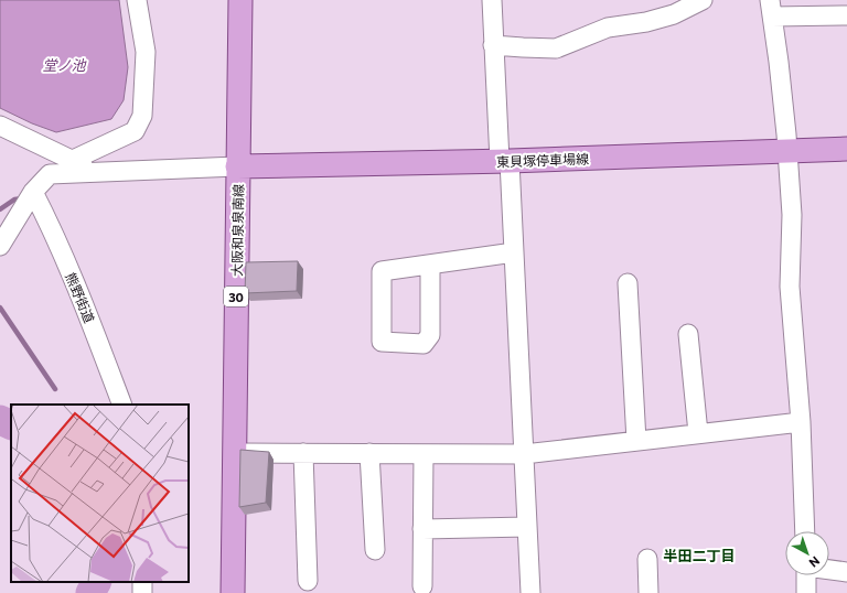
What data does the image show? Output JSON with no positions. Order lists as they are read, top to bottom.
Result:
{
  "streets": {
    "main road": ["東貝塚停車場線", "大阪和泉泉南線", "30"],
    "street": ["熊野街道"]
  },
  "crossings": [
    ["東貝塚停車場線", "大阪和泉泉南線"]
  ],
  "districts": ["半田二丁目"],
  "water": ["堂ノ池"],
  "north": "bottom right"
}
